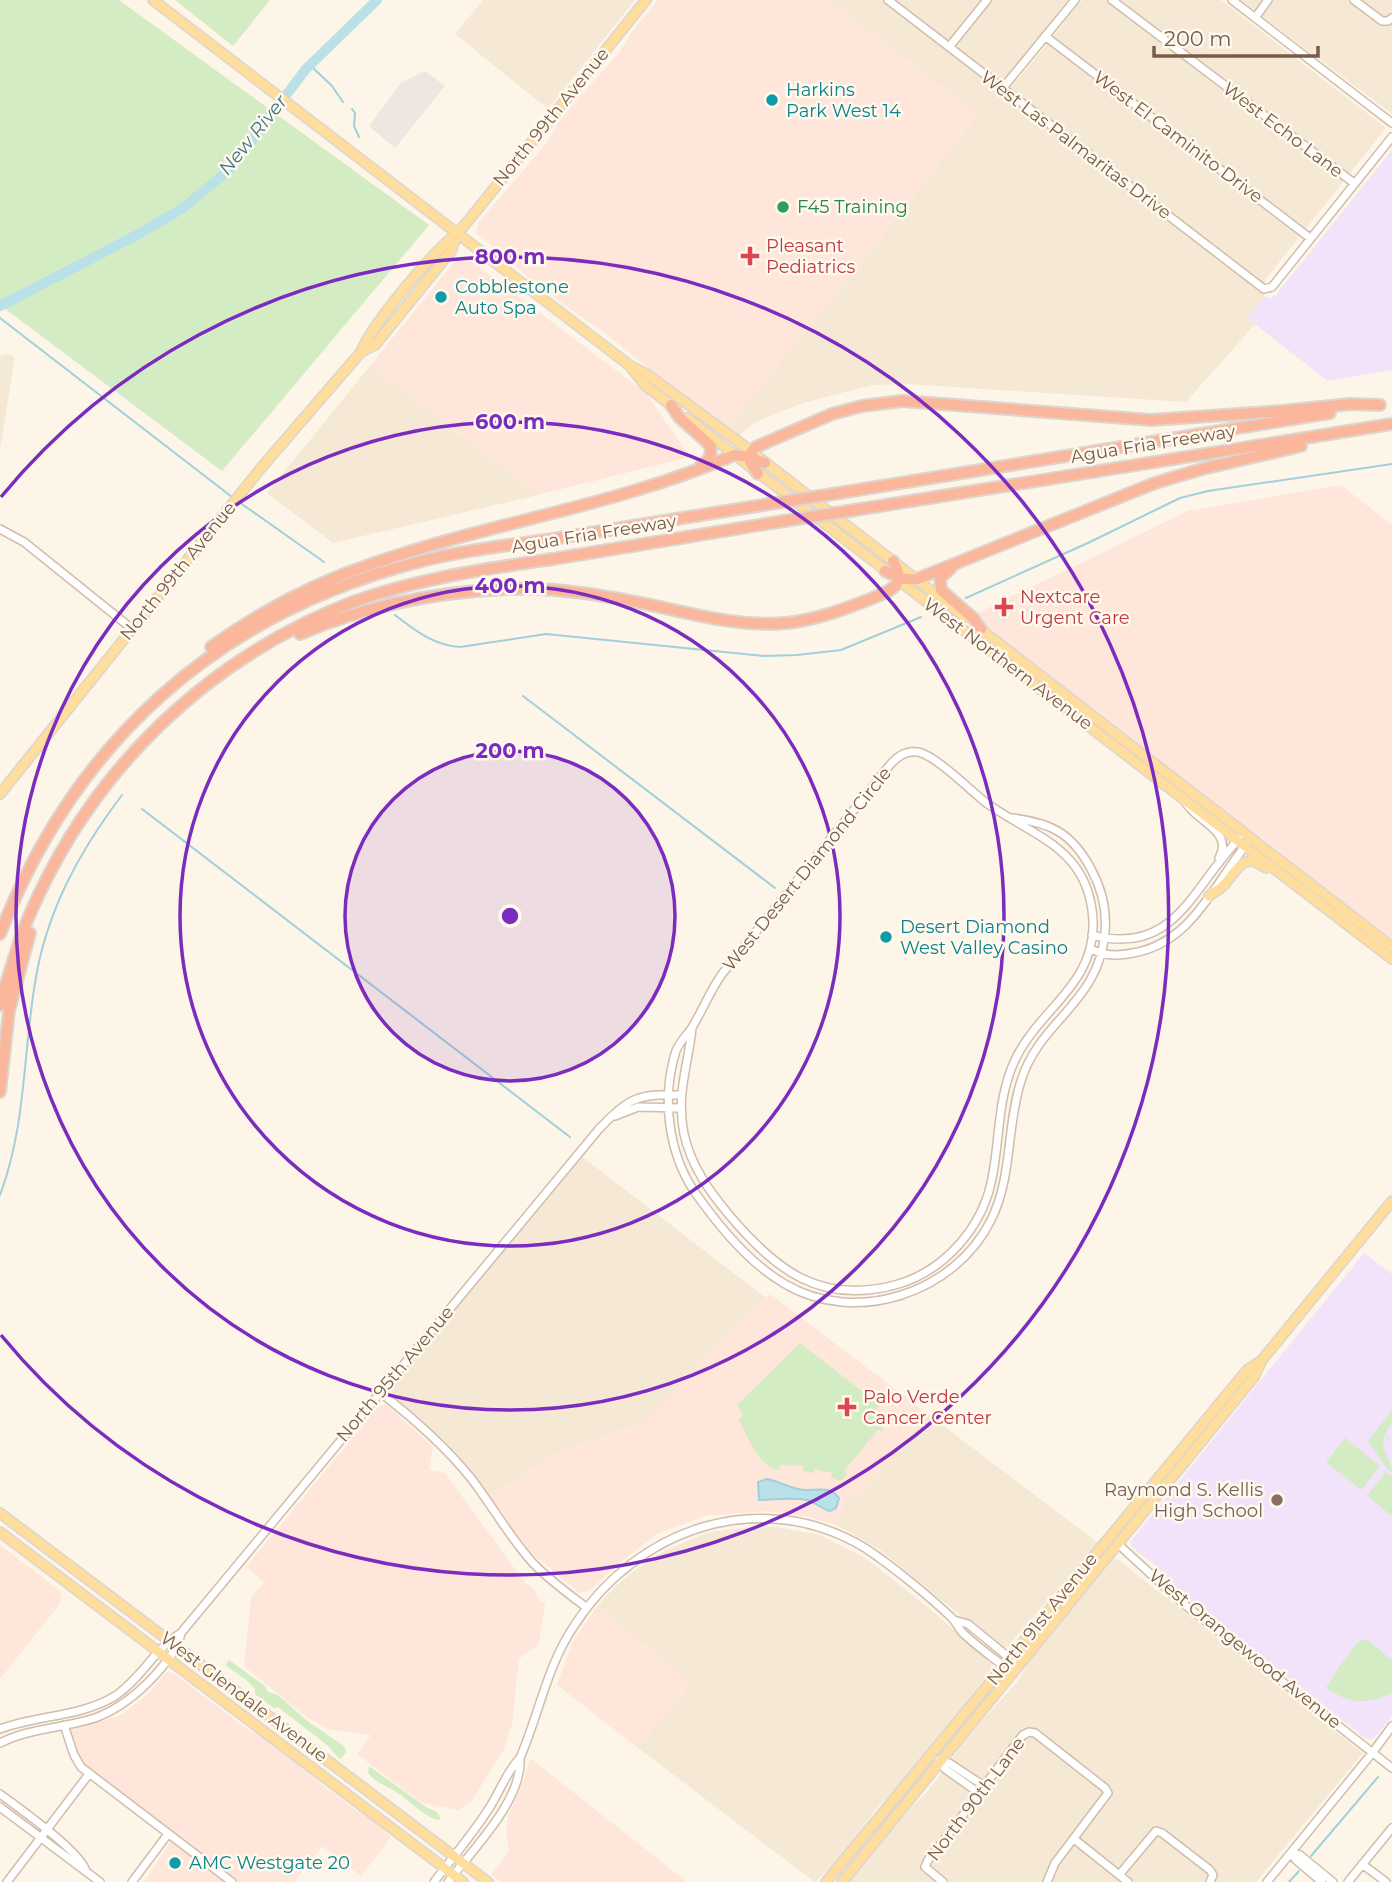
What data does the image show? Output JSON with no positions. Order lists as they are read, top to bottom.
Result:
{
  "streets": {
    "highway": ["Agua Fria Freeway"],
    "main road": [
      "North 99th Avenue",
      "West Northern Avenue",
      "North 91st Avenue",
      "West Glendale Avenue"
    ],
    "street": [
      "West Echo Lane",
      "West El Caminito Drive",
      "West Las Palmaritas Drive",
      "West Desert Diamond Circle",
      "North 95th Avenue",
      "West Orangewood Avenue",
      "North 90th Lane"
    ]
  },
  "crossings": [
    ["West El Caminito Drive", "West Las Palmaritas Drive"],
    ["West Desert Diamond Circle", "North 95th Avenue"],
    ["North 95th Avenue", "West Glendale Avenue"],
    ["North 91st Avenue", "West Orangewood Avenue"]
  ],
  "water": ["New River"],
  "places": {
    "other": [
      "Harkins Park West 14",
      "F45 Training",
      "Cobblestone Auto Spa",
      "Desert Diamond West Valley Casino",
      "Raymond S. Kellis High School",
      "AMC Westgate 20"
    ],
    "health": ["Pleasant Pediatrics", "Nextcare Urgent Care", "Palo Verde Cancer Center"]
  },
  "scale_bar": "200 m",
  "rings": [
    "800 m",
    "600 m",
    "400 m",
    "200 m"
  ]
}
